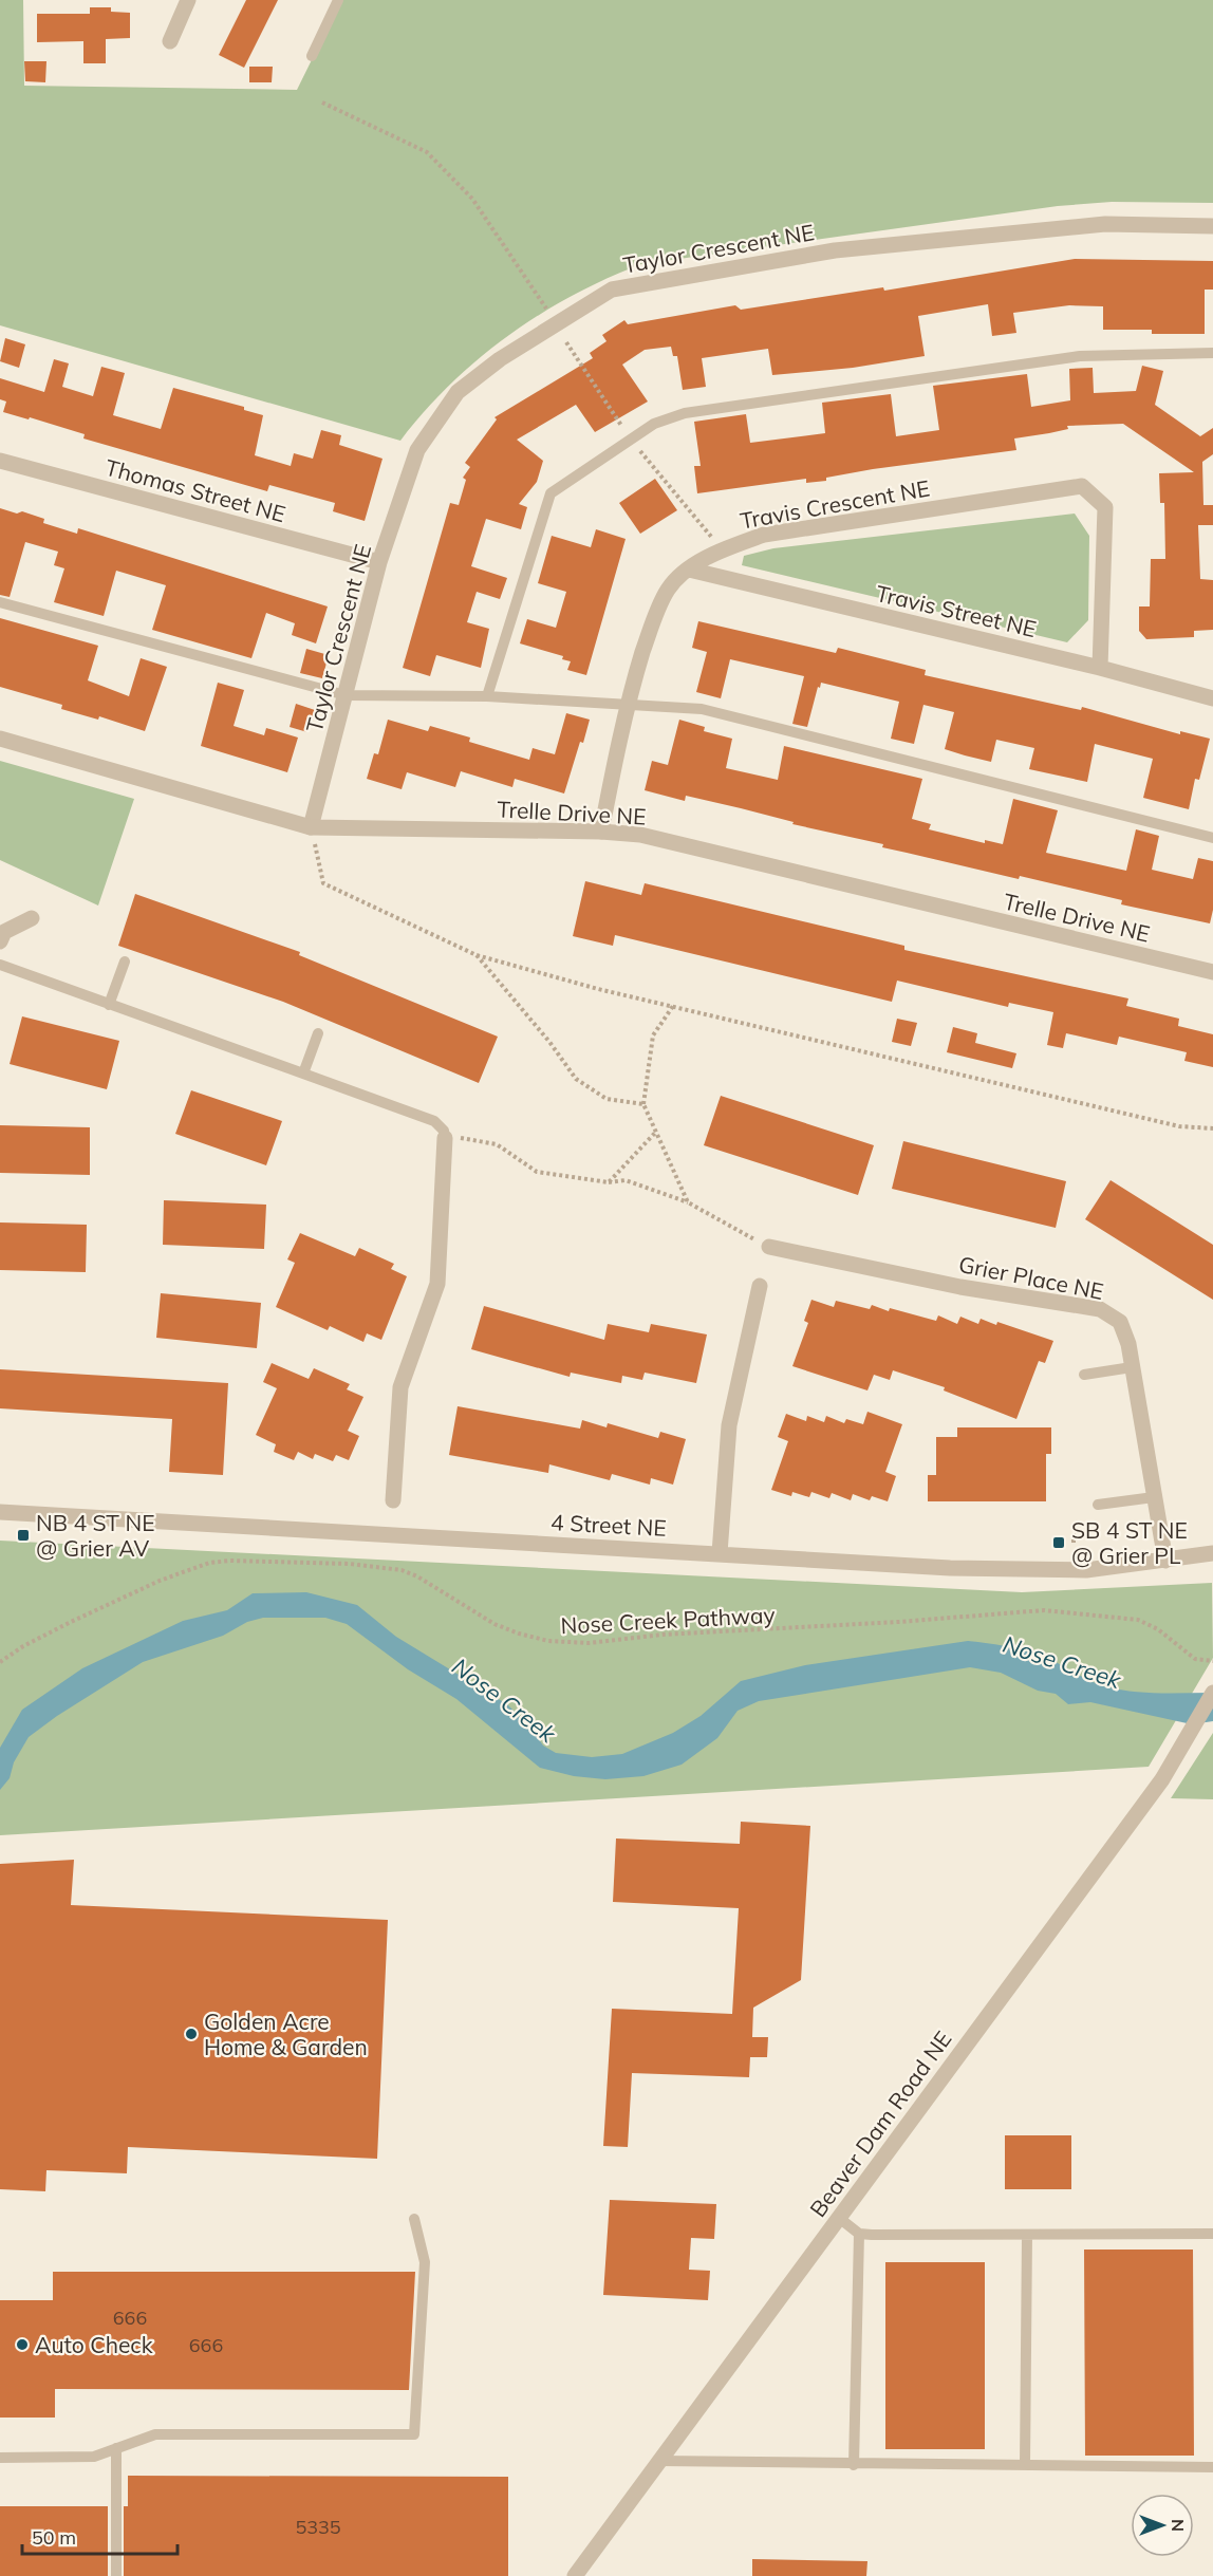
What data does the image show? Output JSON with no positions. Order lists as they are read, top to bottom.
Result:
{
  "streets": {
    "street": [
      "Taylor Crescent NE",
      "Thomas Street NE",
      "Travis Crescent NE",
      "Travis Street NE",
      "Trelle Drive NE",
      "Grier Place NE",
      "4 Street NE",
      "Beaver Dam Road NE"
    ],
    "path": ["Nose Creek Pathway"]
  },
  "crossings": [
    ["Taylor Crescent NE", "Thomas Street NE"],
    ["Taylor Crescent NE", "Trelle Drive NE"],
    ["Travis Crescent NE", "Travis Street NE"],
    ["Travis Crescent NE", "Trelle Drive NE"],
    ["Grier Place NE", "4 Street NE"]
  ],
  "water": ["Nose Creek"],
  "places": {
    "transit": ["NB 4 ST NE @ Grier AV", "SB 4 ST NE @ Grier PL"],
    "other": ["Golden Acre Home & Garden", "Auto Check"]
  },
  "house_numbers": ["666", "666", "5335"],
  "scale_bar": "50 m",
  "north": "right"
}
